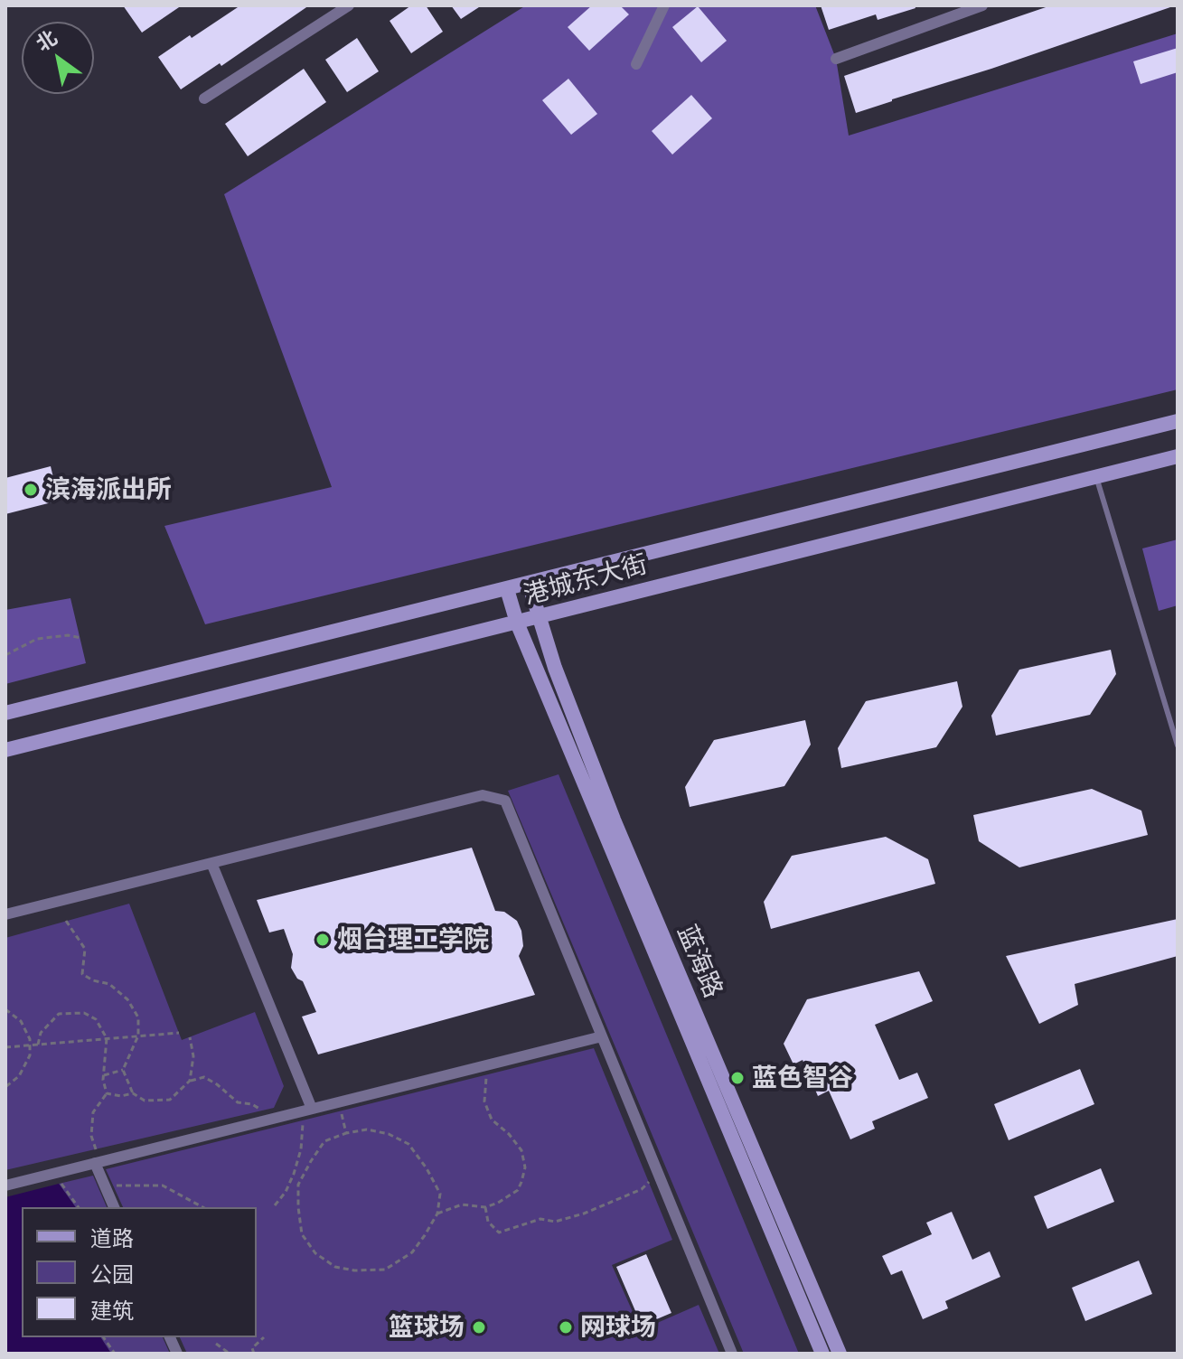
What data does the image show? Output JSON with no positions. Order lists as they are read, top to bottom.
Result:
{
  "streets": {
    "main road": ["港城东大街", "蓝海路"]
  },
  "crossings": [
    ["港城东大街", "蓝海路"]
  ],
  "places": [
    "滨海派出所",
    "烟台理工学院",
    "蓝色智谷",
    "篮球场",
    "网球场"
  ],
  "legend": ["道路", "公园", "建筑"],
  "north": "top left"
}
